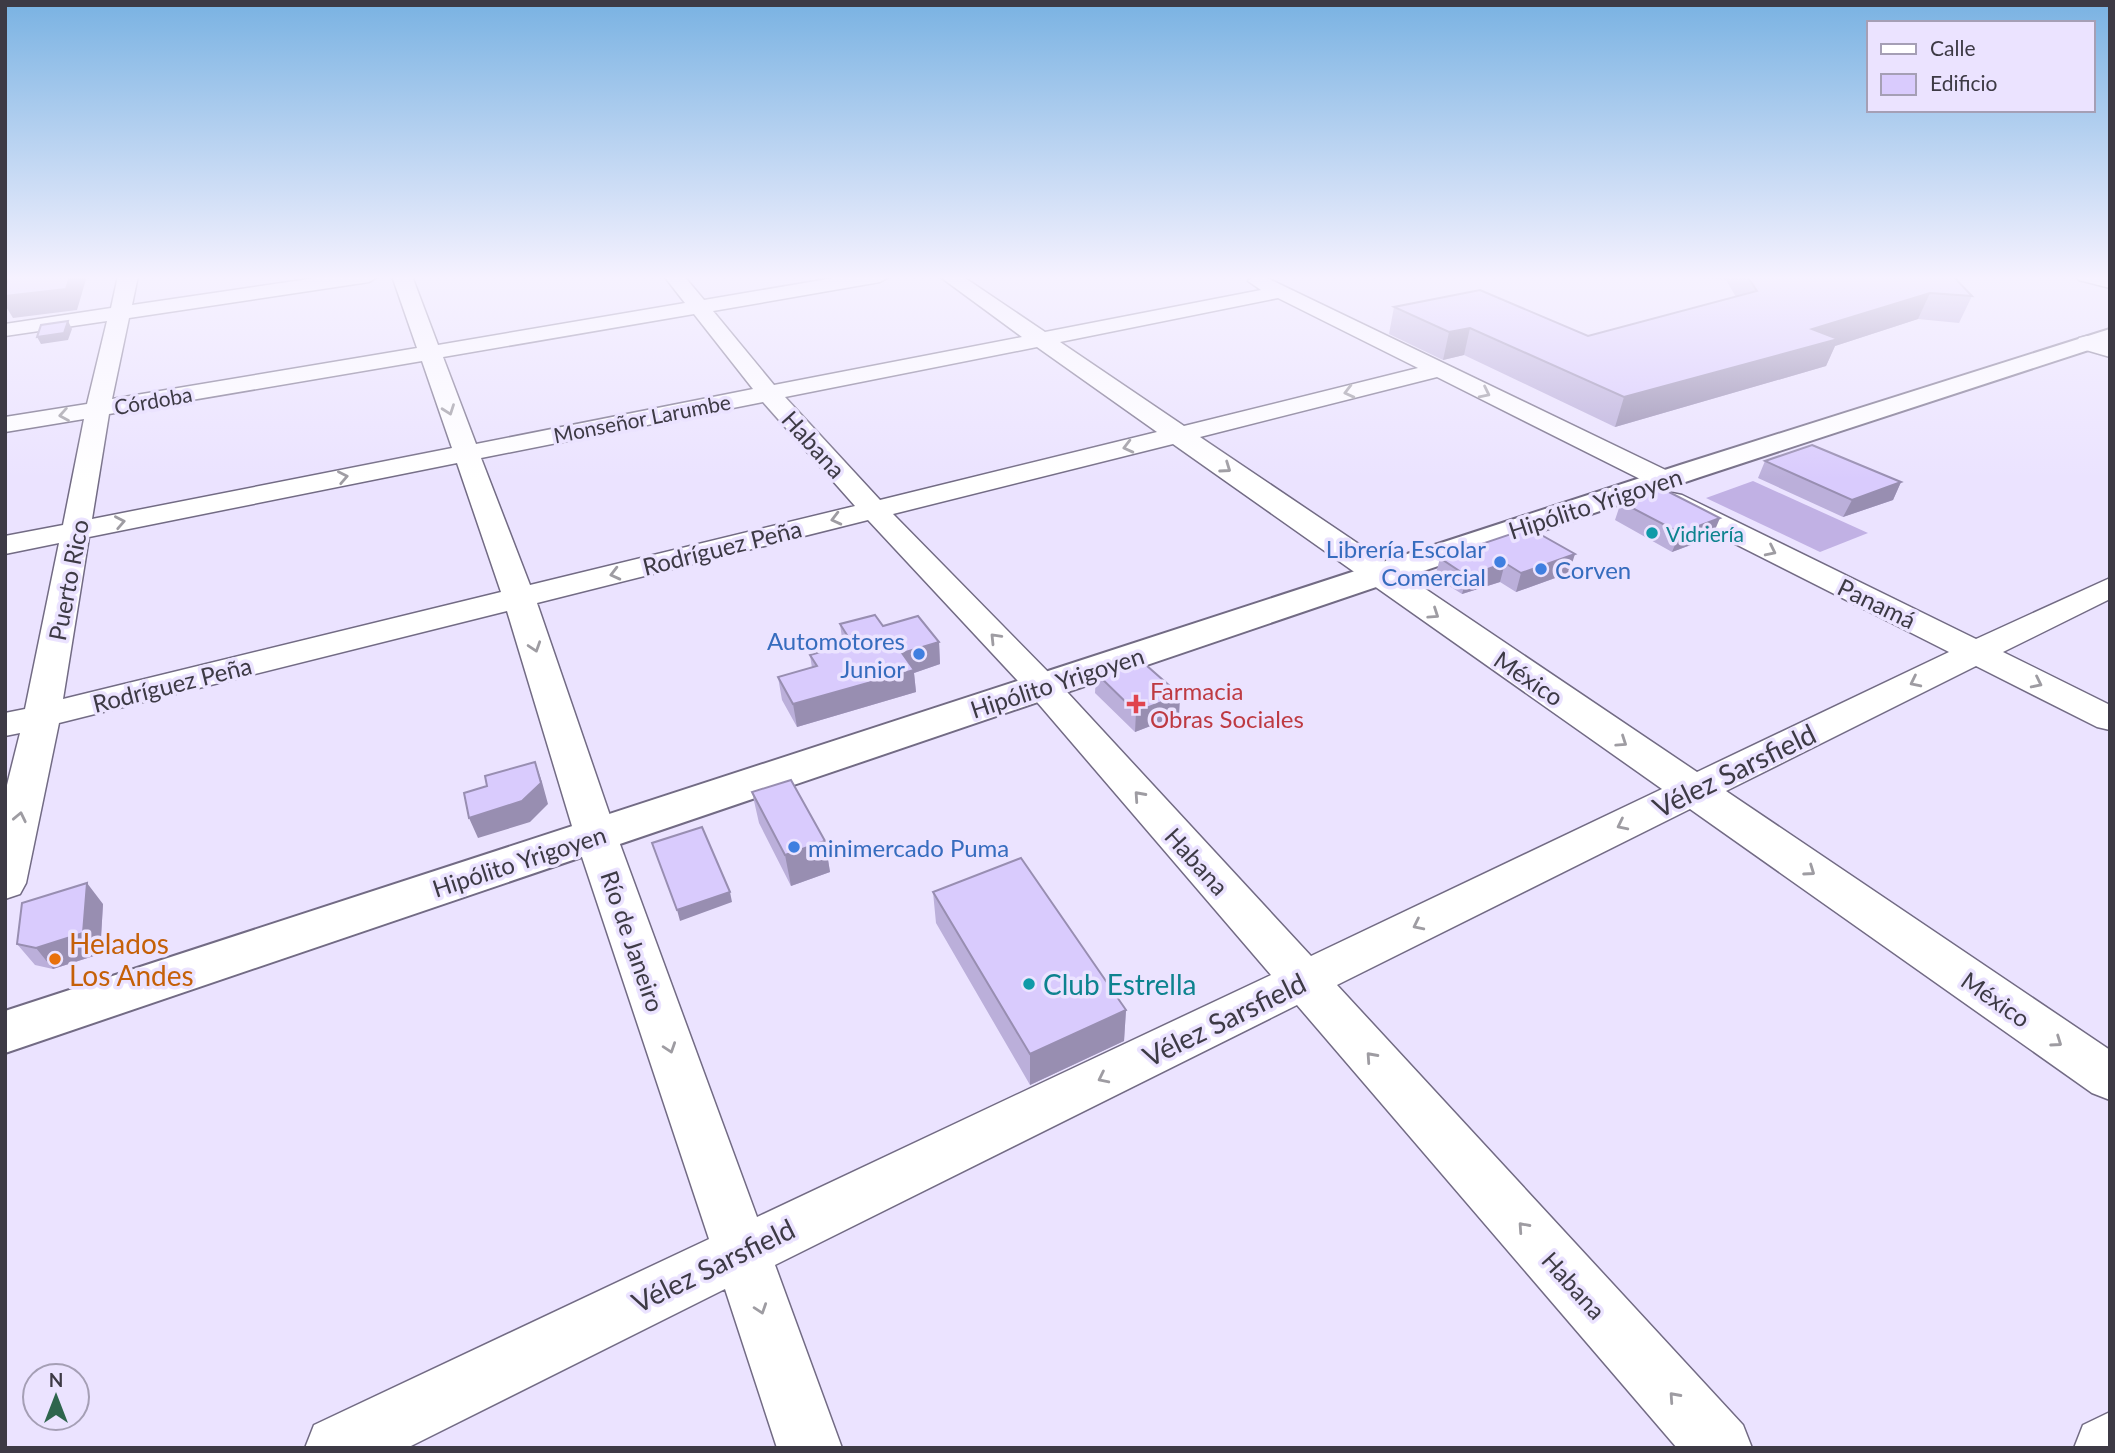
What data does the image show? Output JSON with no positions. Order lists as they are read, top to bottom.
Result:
{
  "streets": {
    "street": [
      "Córdoba",
      "Monseñor Larumbe",
      "Habana",
      "Hipólito Yrigoyen",
      "Rodríguez Peña",
      "Puerto Rico",
      "Panamá",
      "México",
      "Vélez Sarsfield",
      "Río de Janeiro"
    ]
  },
  "crossings": [
    ["Córdoba", "Puerto Rico"],
    ["Córdoba", "Río de Janeiro"],
    ["Monseñor Larumbe", "Habana"],
    ["Monseñor Larumbe", "Puerto Rico"],
    ["Monseñor Larumbe", "Río de Janeiro"],
    ["Habana", "Hipólito Yrigoyen"],
    ["Habana", "Rodríguez Peña"],
    ["Habana", "Vélez Sarsfield"],
    ["Hipólito Yrigoyen", "Panamá"],
    ["Hipólito Yrigoyen", "México"],
    ["Hipólito Yrigoyen", "Río de Janeiro"],
    ["Rodríguez Peña", "Puerto Rico"],
    ["Rodríguez Peña", "Panamá"],
    ["Rodríguez Peña", "México"],
    ["Rodríguez Peña", "Río de Janeiro"],
    ["Panamá", "Vélez Sarsfield"],
    ["México", "Vélez Sarsfield"],
    ["Vélez Sarsfield", "Río de Janeiro"]
  ],
  "one_way": [
    "Monseñor Larumbe",
    "Habana",
    "Rodríguez Peña",
    "Panamá",
    "México",
    "Vélez Sarsfield",
    "Río de Janeiro"
  ],
  "places": {
    "other": [
      "Vidriería",
      "Librería Escolar Comercial",
      "Corven",
      "Automotores Junior",
      "minimercado Puma",
      "Helados Los Andes",
      "Club Estrella"
    ],
    "health": ["Farmacia Obras Sociales"]
  },
  "legend": ["Calle", "Edificio"],
  "north": "top"
}
